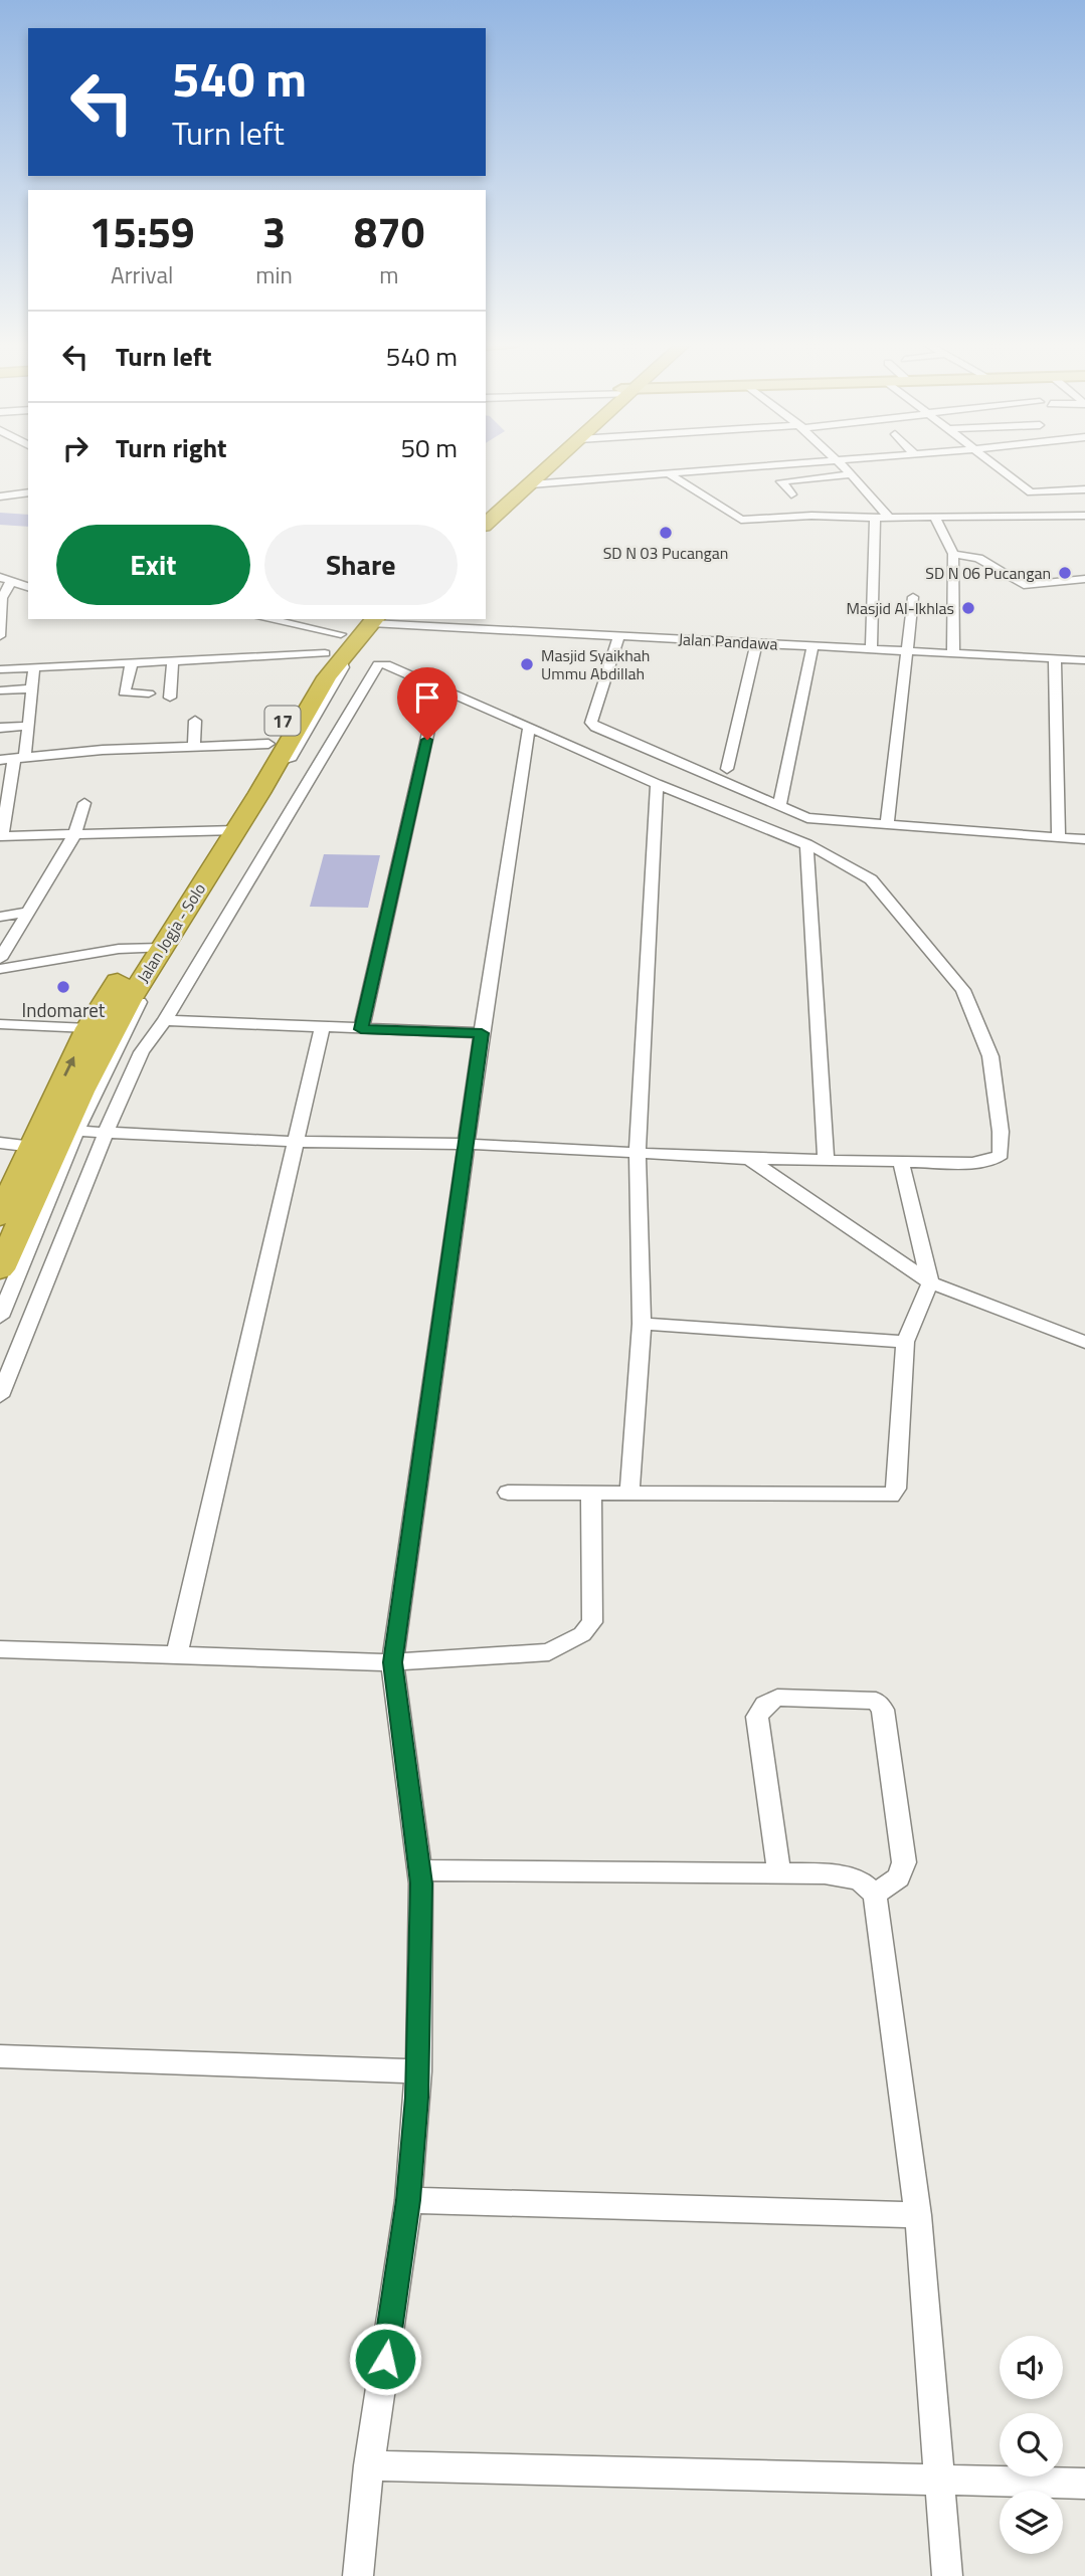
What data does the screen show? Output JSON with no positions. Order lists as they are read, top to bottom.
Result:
{
  "streets": {
    "highway": ["17", "Jalan Jogja - Solo"],
    "street": ["Jalan Pandawa"]
  },
  "crossings": [
    ["Jalan Pandawa", "Jalan Jogja - Solo"]
  ],
  "places": [
    "SD N 03 Pucangan",
    "SD N 06 Pucangan",
    "Masjid Al-Ikhlas",
    "Masjid Syaikhah Ummu Abdillah",
    "Indomaret"
  ],
  "page": {
    "turn": ["540 m", "Turn left"],
    "eta": [
      "15:59",
      "Arrival",
      "3",
      "min",
      "870",
      "m"
    ],
    "list": [
      {
        "name": "Turn left",
        "value": "540 m"
      },
      {
        "name": "Turn right",
        "value": "50 m"
      }
    ],
    "buttons": ["Exit", "Share"]
  }
}
